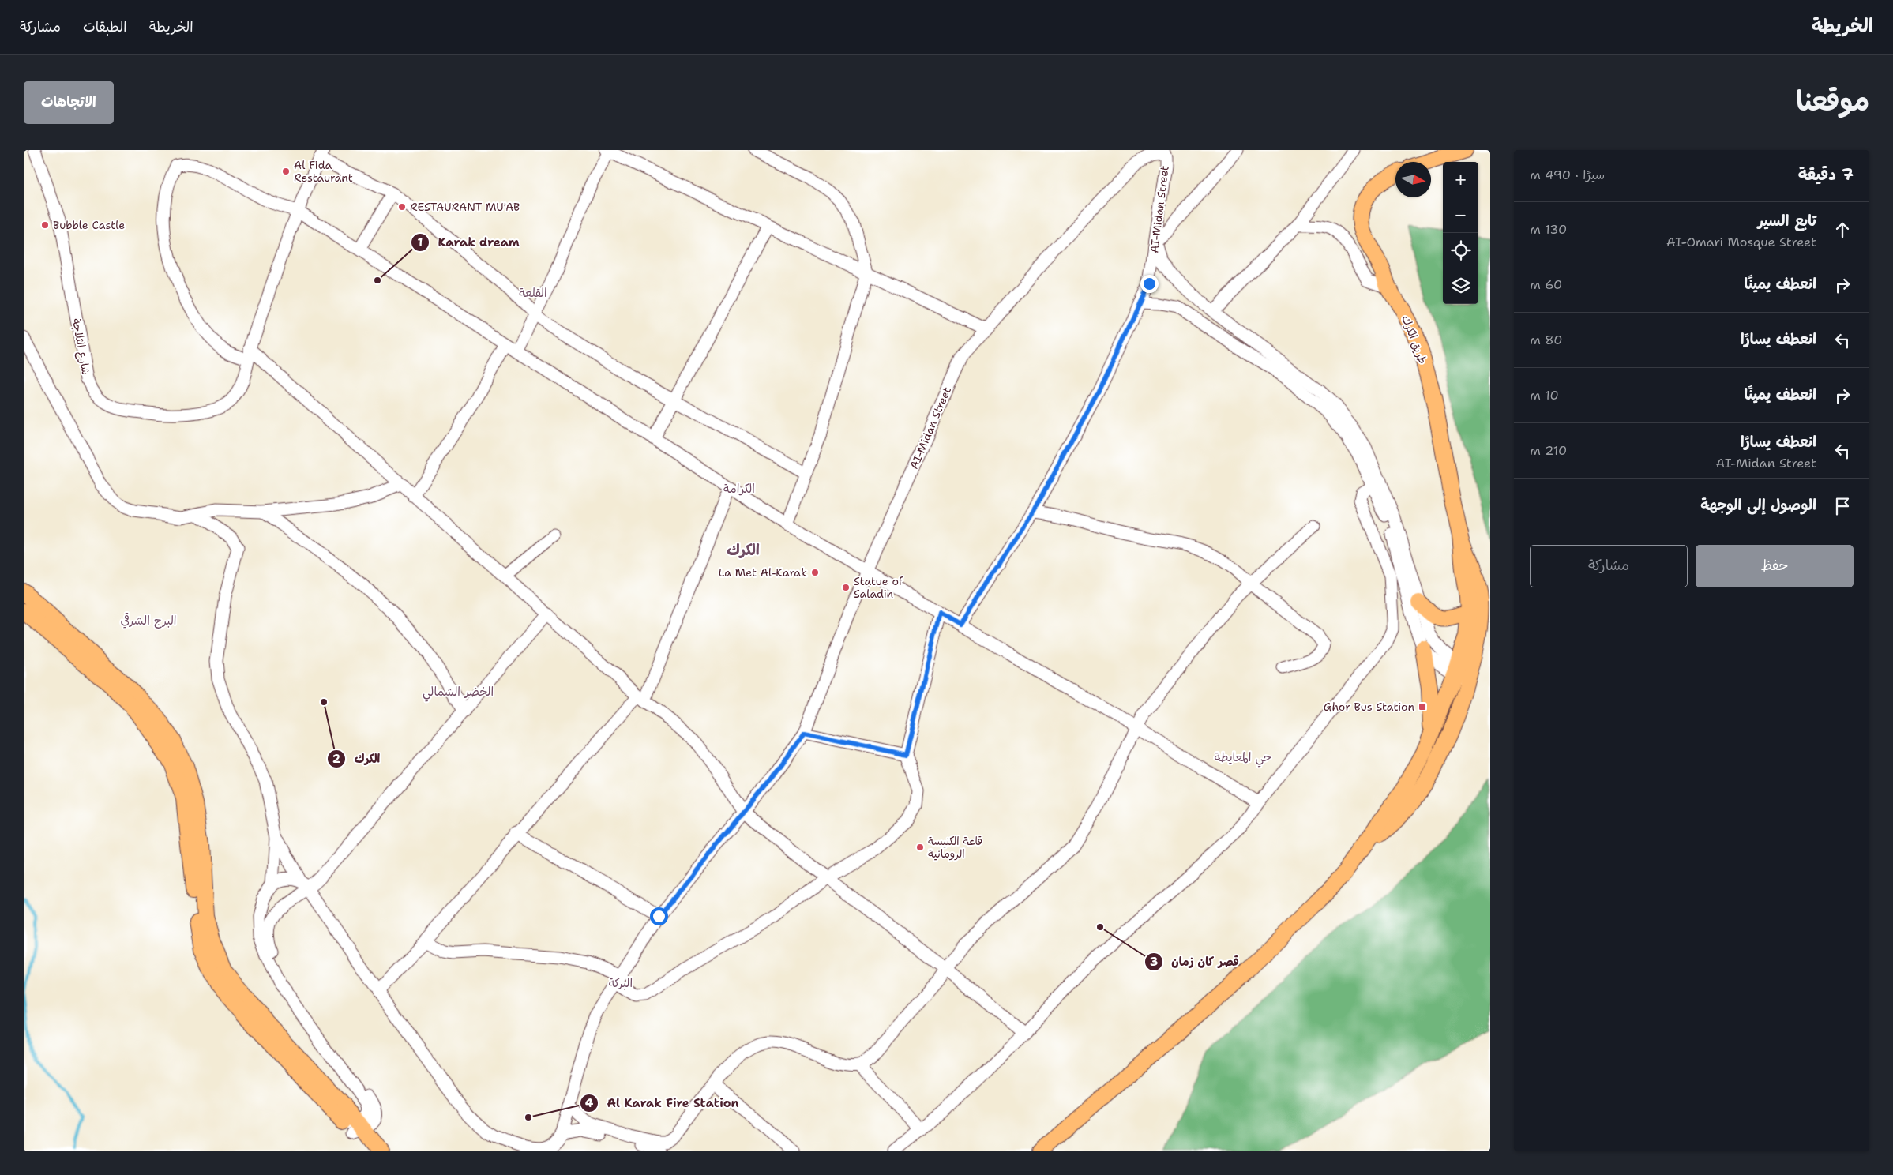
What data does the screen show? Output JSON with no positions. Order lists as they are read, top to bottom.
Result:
{
  "streets": {
    "main road": ["طريق الكرك"],
    "street": ["AI-Midan Street", "شارع الثلاجة"]
  },
  "districts": [
    "القلعة",
    "الكرامة",
    "الكرك",
    "البرج الشرقي",
    "الخضر الشمالي",
    "حي المعايطة",
    "البركة"
  ],
  "places": {
    "other": [
      "Al Fida Restaurant",
      "RESTAURANT MU'AB",
      "Bubble Castle",
      "Karak dream",
      "La Met Al-Karak",
      "Statue of Saladin",
      "الكرك",
      "قاعة الكنيسة الرومانية",
      "قصر كان زمان",
      "Al Karak Fire Station"
    ],
    "transit": ["Ghor Bus Station"]
  },
  "north": "right",
  "page": {
    "header": "الخريطة",
    "nav": ["الخريطة", "الطبقات", "مشاركة"],
    "title": "موقعنا",
    "buttons": [
      "الاتجاهات",
      ["حفظ", "مشاركة"]
    ],
    "heading": ["7 دقيقة", "سيرًا · 490 m"],
    "map_buttons": ["+", "−"],
    "list": [
      ["تابع السير", "AI-Omari Mosque Street", "130 m"],
      ["انعطف يمينًا", "60 m"],
      ["انعطف يسارًا", "80 m"],
      ["انعطف يمينًا", "10 m"],
      ["انعطف يسارًا", "AI-Midan Street", "210 m"],
      "الوصول إلى الوجهة"
    ]
  }
}
